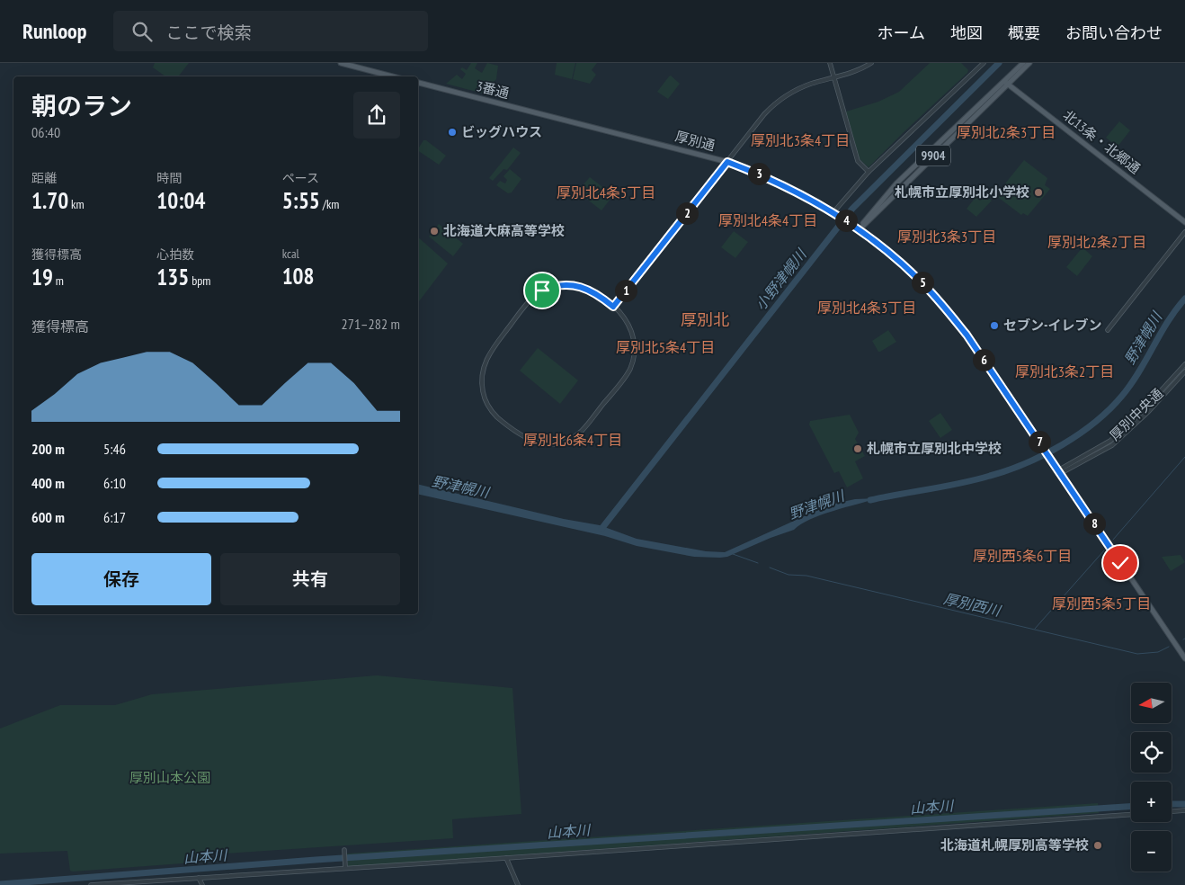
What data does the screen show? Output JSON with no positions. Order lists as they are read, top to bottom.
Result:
{
  "streets": {
    "main road": [
      "3番通",
      "厚別通",
      "北13条・北郷通",
      "9904"
    ],
    "street": ["厚別中央通"]
  },
  "crossings": [
    ["3番通", "厚別通"],
    ["厚別通", "9904"],
    ["厚別通", "厚別中央通"],
    ["北13条・北郷通", "9904"]
  ],
  "districts": [
    "厚別北2条3丁目",
    "厚別北3条4丁目",
    "厚別北4条5丁目",
    "厚別北4条4丁目",
    "厚別北3条3丁目",
    "厚別北2条2丁目",
    "厚別北4条3丁目",
    "厚別北",
    "厚別北5条4丁目",
    "厚別北3条2丁目",
    "厚別北6条4丁目",
    "厚別西5条6丁目",
    "厚別西5条5丁目"
  ],
  "water": [
    "小野津幌川",
    "野津幌川",
    "厚別西川",
    "山本川"
  ],
  "parks": ["厚別山本公園"],
  "places": [
    "ビッグハウス",
    "札幌市立厚別北小学校",
    "北海道大麻高等学校",
    "セブン-イレブン",
    "札幌市立厚別北中学校",
    "北海道札幌厚別高等学校"
  ],
  "north": "left",
  "page": {
    "header": "Runloop",
    "search": "ここで検索",
    "nav": [
      "ホーム",
      "地図",
      "概要",
      "お問い合わせ"
    ],
    "heading": ["朝のラン", "06:40"],
    "stats": [
      ["距離", "1.70 km"],
      ["時間", "10:04"],
      ["ペース", "5:55 /km"],
      ["獲得標高", "19 m"],
      ["心拍数", "135 bpm"],
      ["kcal", "108"]
    ],
    "pins": [
      "3",
      "2",
      "4",
      "5",
      "1",
      "6",
      "7",
      "8"
    ],
    "chart": ["獲得標高", "271–282 m"],
    "list": [
      {
        "name": "200 m",
        "note": "5:46"
      },
      {
        "name": "400 m",
        "note": "6:10"
      },
      {
        "name": "600 m",
        "note": "6:17"
      }
    ],
    "buttons": ["保存", "共有"],
    "map_buttons": ["+", "−"]
  }
}
